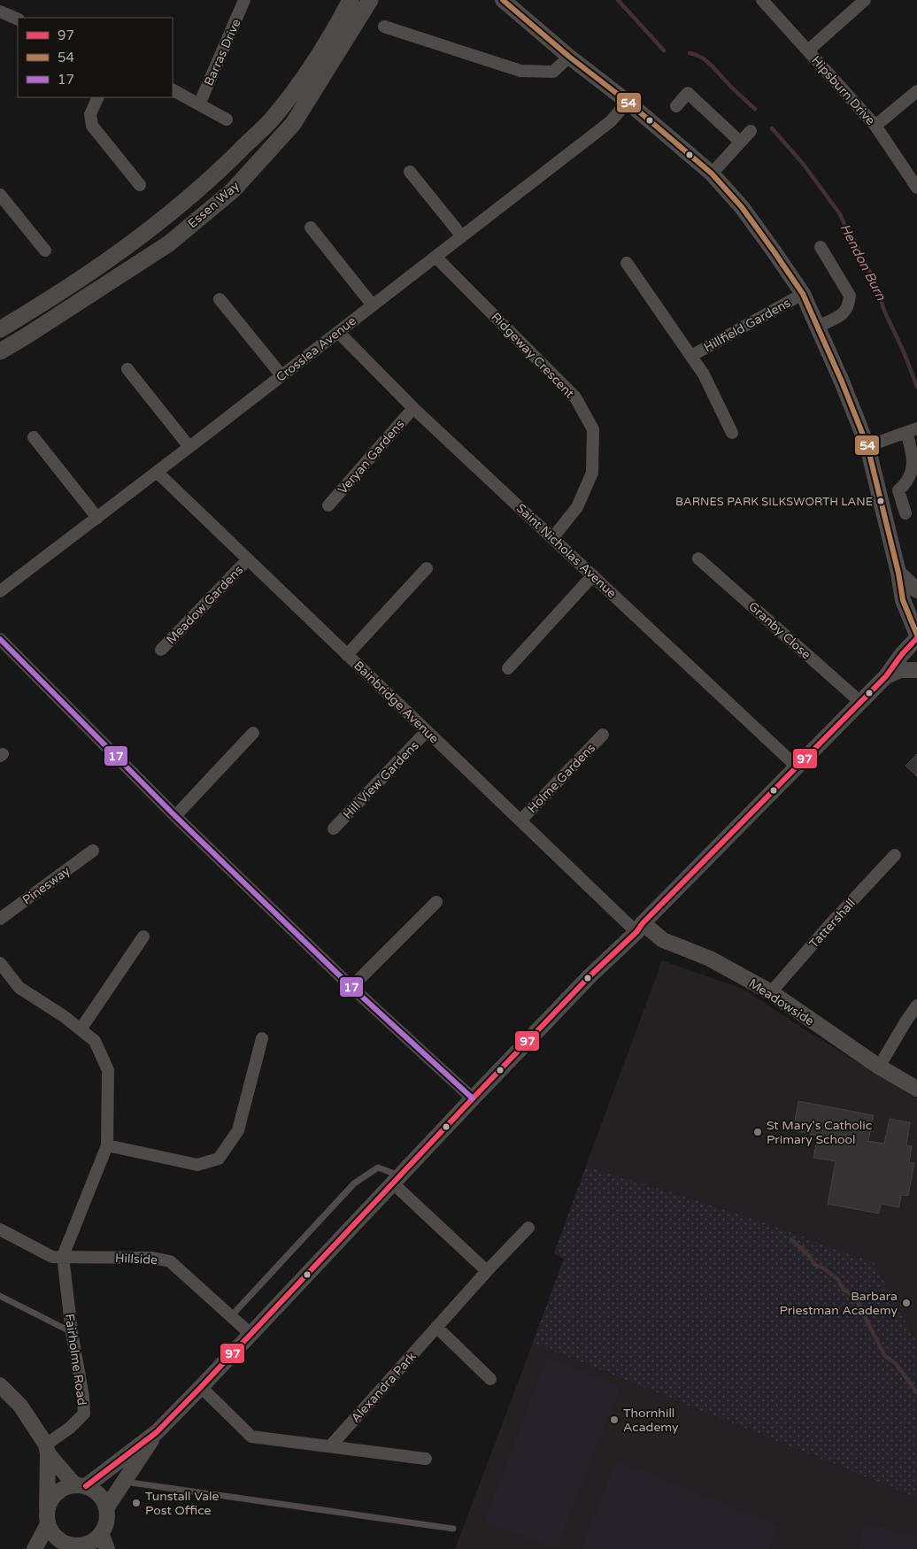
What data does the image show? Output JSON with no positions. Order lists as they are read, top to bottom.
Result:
{
  "streets": {
    "main road": ["Essen Way"],
    "street": [
      "Barras Drive",
      "Hipsburn Drive",
      "Hillfield Gardens",
      "Crosslea Avenue",
      "Ridgeway Crescent",
      "Veryan Gardens",
      "Saint Nicholas Avenue",
      "Meadow Gardens",
      "Granby Close",
      "Bainbridge Avenue",
      "Holme Gardens",
      "Hill View Gardens",
      "Pinesway",
      "Tattershall",
      "Meadowside",
      "Hillside",
      "Fairholme Road",
      "Alexandra Park"
    ]
  },
  "crossings": [
    ["Crosslea Avenue", "Ridgeway Crescent"],
    ["Crosslea Avenue", "Saint Nicholas Avenue"],
    ["Crosslea Avenue", "Bainbridge Avenue"],
    ["Ridgeway Crescent", "Saint Nicholas Avenue"],
    ["Veryan Gardens", "Saint Nicholas Avenue"],
    ["Meadow Gardens", "Bainbridge Avenue"],
    ["Bainbridge Avenue", "Holme Gardens"],
    ["Bainbridge Avenue", "Hill View Gardens"],
    ["Bainbridge Avenue", "Meadowside"],
    ["Tattershall", "Meadowside"],
    ["Hillside", "Fairholme Road"]
  ],
  "water": ["Hendon Burn"],
  "places": [
    "BARNES PARK SILKSWORTH LANE",
    "St Mary's Catholic Primary School",
    "Barbara Priestman Academy",
    "Thornhill Academy",
    "Tunstall Vale Post Office"
  ],
  "lines": ["transit line 54", "transit line 97", "transit line 17"],
  "legend": ["97", "54", "17"]
}
